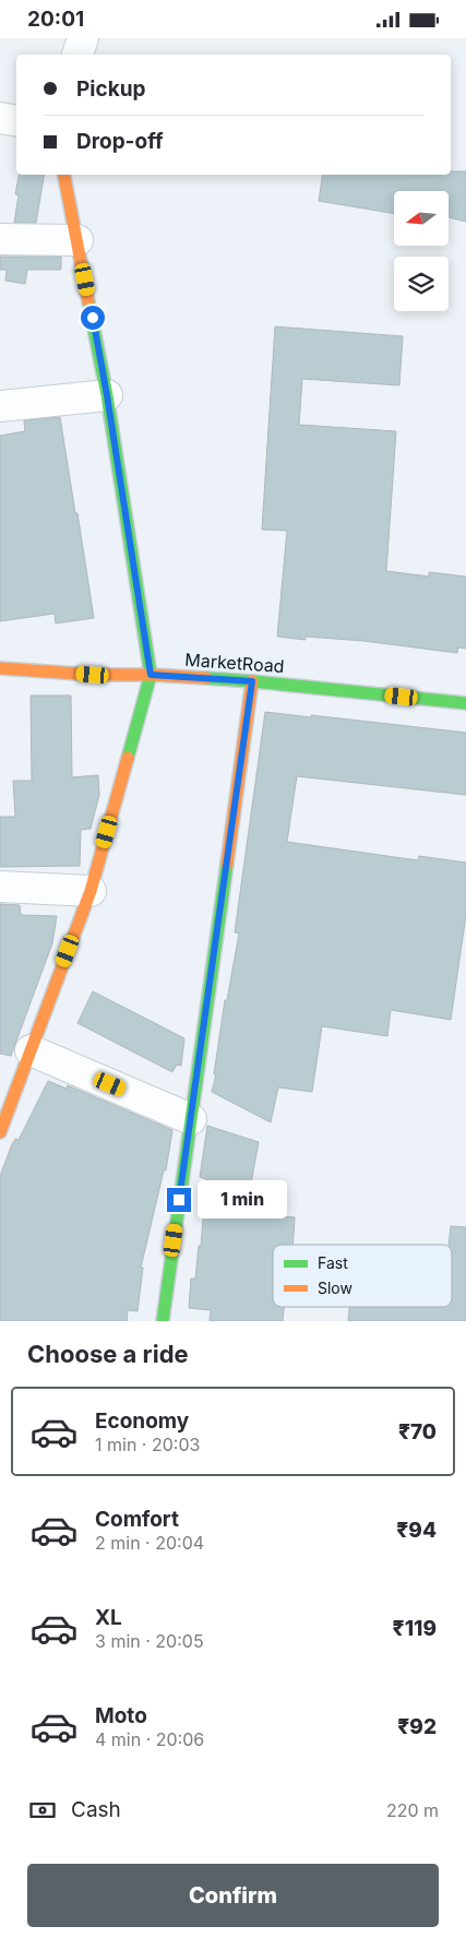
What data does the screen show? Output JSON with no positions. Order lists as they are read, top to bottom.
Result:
{
  "streets": {
    "street": ["MarketRoad"]
  },
  "legend": ["Fast", "Slow"],
  "north": "left",
  "page": {
    "status": "20:01",
    "banner": ["Pickup", "Drop-off"],
    "bubble": "1 min",
    "heading": "Choose a ride",
    "list": [
      {
        "name": "Economy",
        "note": "1 min · 20:03",
        "value": "₹70"
      },
      {
        "name": "Comfort",
        "note": "2 min · 20:04",
        "value": "₹94"
      },
      {
        "name": "XL",
        "note": "3 min · 20:05",
        "value": "₹119"
      },
      {
        "name": "Moto",
        "note": "4 min · 20:06",
        "value": "₹92"
      }
    ],
    "pay": ["Cash", "220 m"],
    "buttons": "Confirm"
  }
}
